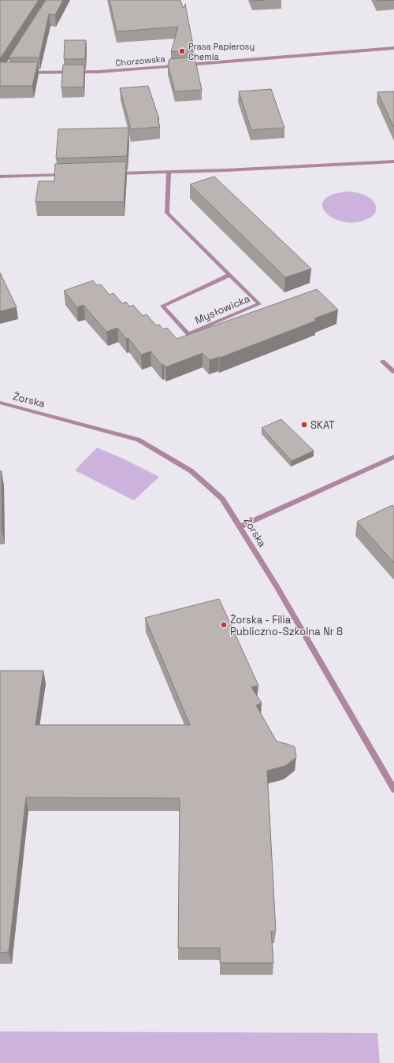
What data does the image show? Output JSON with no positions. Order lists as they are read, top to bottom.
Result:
{
  "streets": {
    "street": ["Chorzowska", "Mysłowicka", "Żorska"]
  },
  "places": ["Prasa Papierosy Chemia", "SKAT", "Żorska - Filia Publiczno-Szkolna Nr 8"]
}
